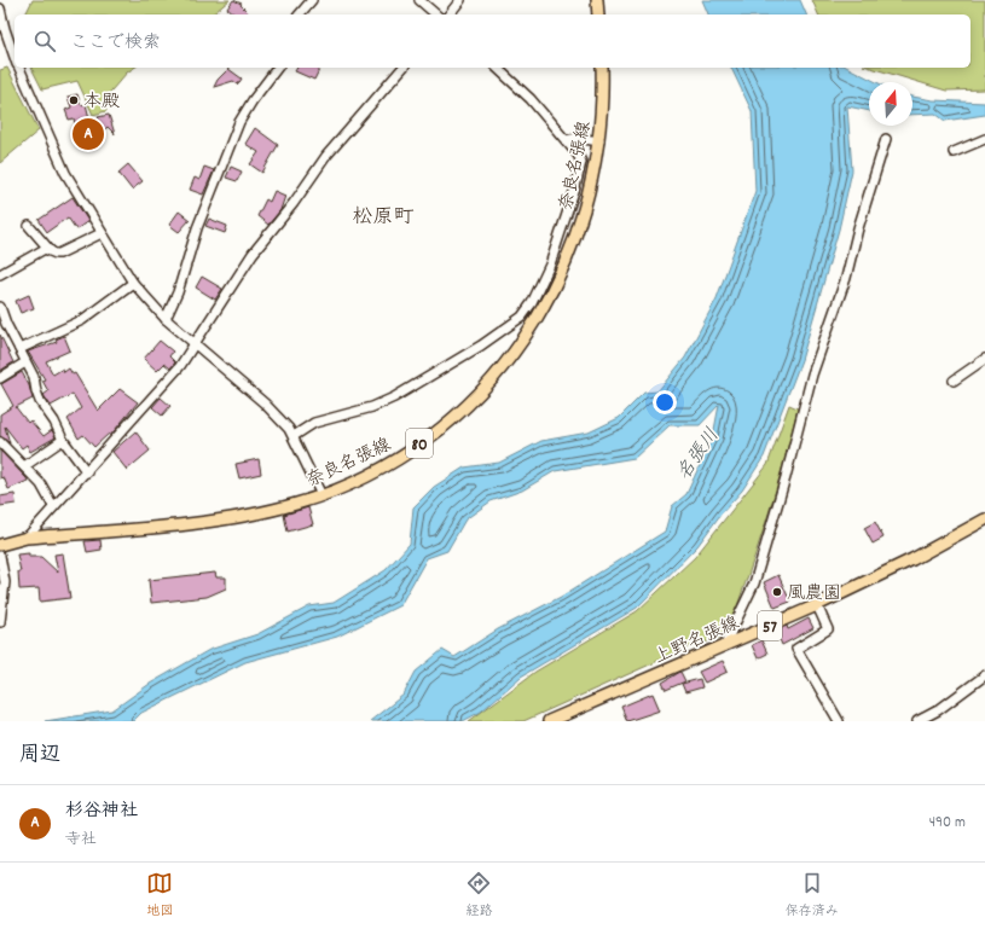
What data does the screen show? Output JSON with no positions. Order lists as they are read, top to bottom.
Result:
{
  "streets": {
    "main road": [
      "奈良名張線",
      "80",
      "57",
      "上野名張線"
    ]
  },
  "districts": ["松原町"],
  "water": ["名張川"],
  "places": ["本殿", "風農園"],
  "north": "top",
  "page": {
    "search": "ここで検索",
    "pins": "A",
    "heading": "周辺",
    "list": [
      {
        "mark": "A",
        "name": "杉谷神社",
        "note": "寺社",
        "value": "490 m"
      }
    ],
    "nav": ["地図", "経路", "保存済み"]
  }
}
